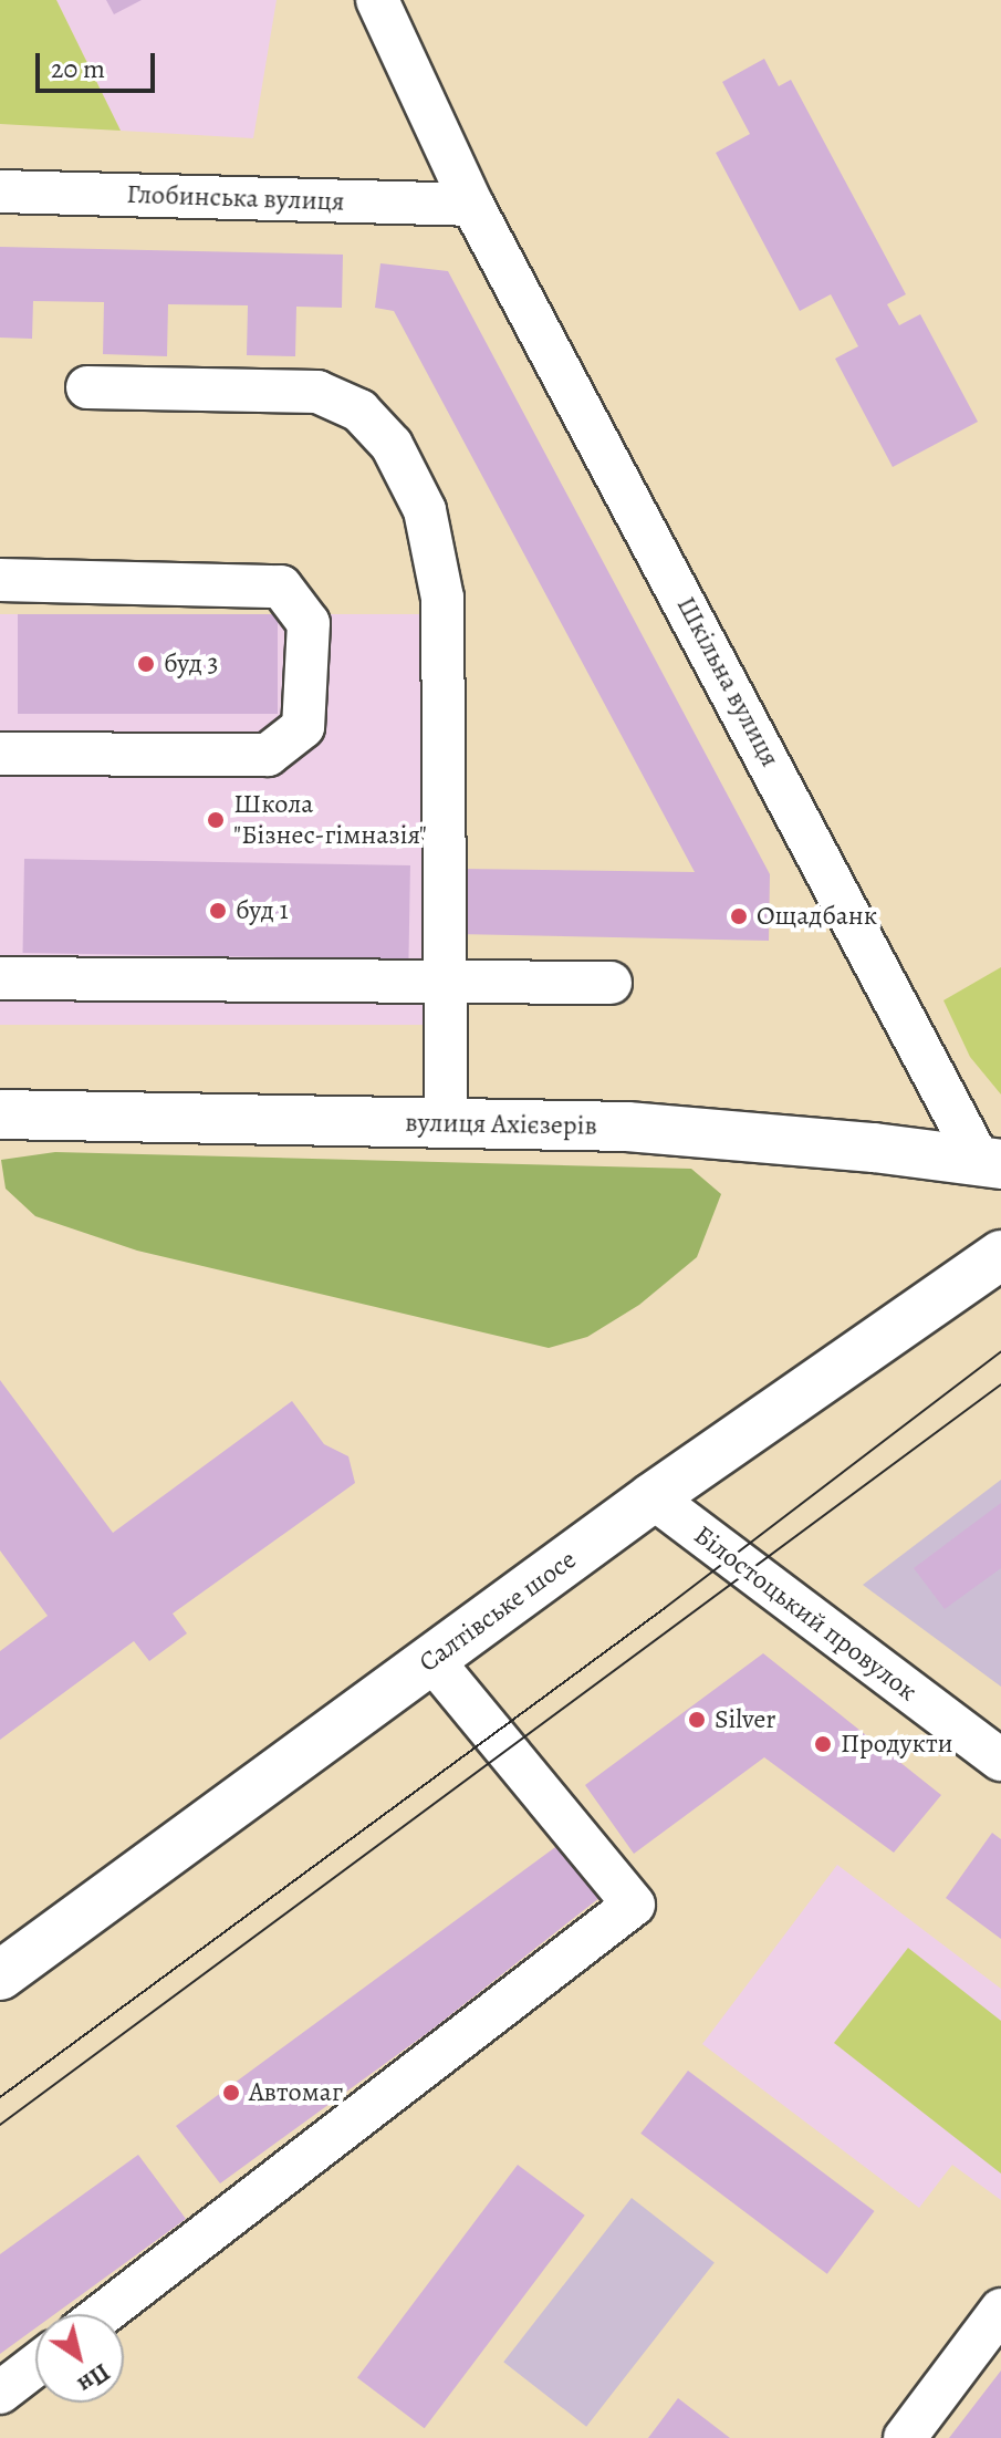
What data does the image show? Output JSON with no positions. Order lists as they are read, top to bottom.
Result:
{
  "streets": {
    "main road": ["вулиця Ахієзерів", "Салтівське шосе"],
    "street": ["Глобинська вулиця", "Шкільна вулиця", "Білостоцький провулок"]
  },
  "crossings": [
    ["Глобинська вулиця", "Шкільна вулиця"],
    ["Шкільна вулиця", "вулиця Ахієзерів"],
    ["Салтівське шосе", "Білостоцький провулок"]
  ],
  "places": [
    "буд 3",
    "Школа \"Бізнес-гімназія\"",
    "буд 1",
    "Ощадбанк",
    "Silver",
    "Продукти",
    "Автомаг"
  ],
  "scale_bar": "20 m",
  "north": "bottom right"
}
